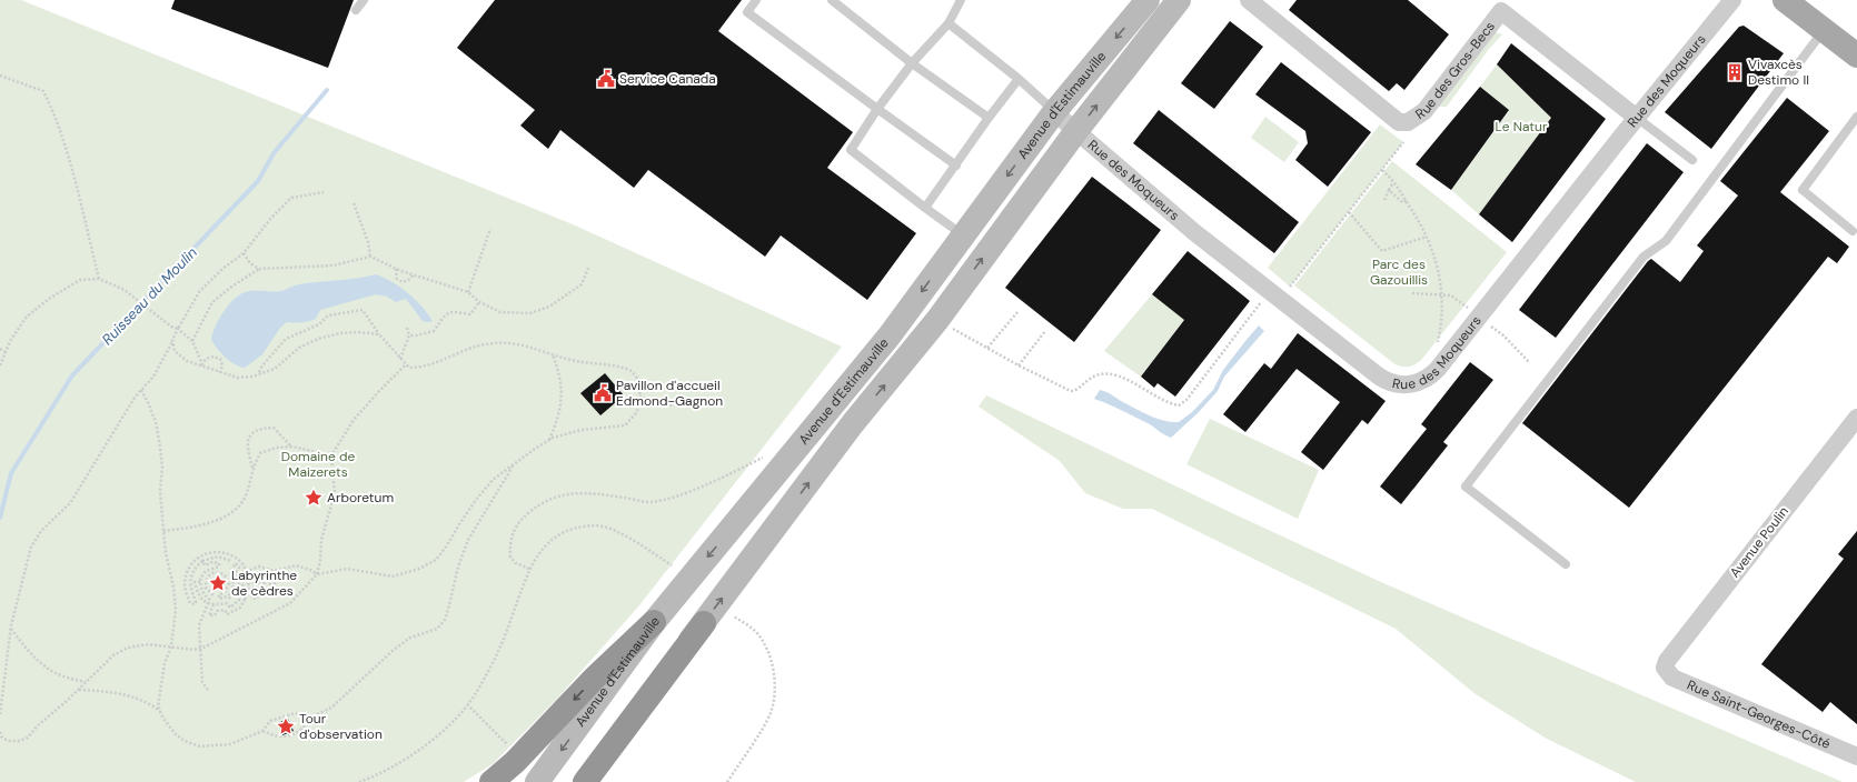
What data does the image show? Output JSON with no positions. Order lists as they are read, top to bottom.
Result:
{
  "streets": {
    "main road": ["Avenue d'Estimauville"],
    "street": [
      "Rue des Gros-Becs",
      "Rue des Moqueurs",
      "Avenue Poulin",
      "Rue Saint-Georges-Côté"
    ]
  },
  "crossings": [
    ["Rue des Gros-Becs", "Rue des Moqueurs"],
    ["Rue des Moqueurs", "Avenue d'Estimauville"],
    ["Avenue Poulin", "Rue Saint-Georges-Côté"]
  ],
  "water": ["Ruisseau du Moulin"],
  "parks": ["Le Natur", "Parc des Gazouillis", "Domaine de Maizerets"],
  "places": {
    "building": ["Vivaxcès Destimo II"],
    "public building": ["Service Canada", "Pavillon d'accueil Edmond-Gagnon"],
    "place": ["Arboretum", "Labyrinthe de cèdres", "Tour d'observation"]
  }
}
